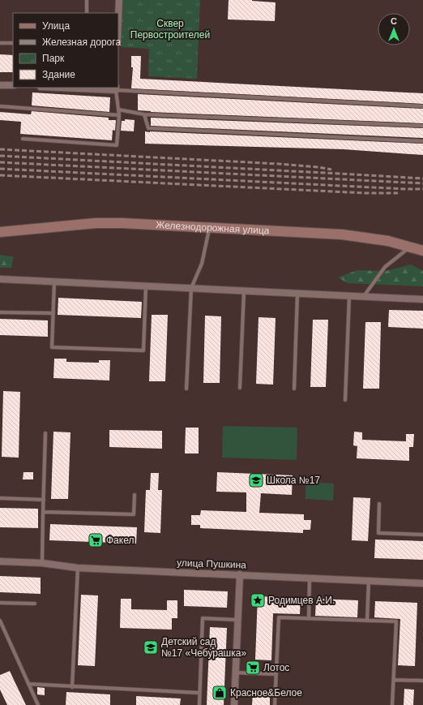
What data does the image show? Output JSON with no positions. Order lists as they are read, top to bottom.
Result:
{
  "streets": {
    "main road": ["Железнодорожная улица"],
    "street": ["улица Пушкина"]
  },
  "parks": ["Сквер Первостроителей"],
  "places": {
    "school or university": ["Школа №17", "Детский сад №17 «Чебурашка»"],
    "supermarket": ["Факел", "Лотос"],
    "place": ["Родимцев А.И."],
    "shop": ["Красное&Белое"]
  },
  "legend": [
    "Улица",
    "Железная дорога",
    "Парк",
    "Здание"
  ],
  "north": "top"
}
